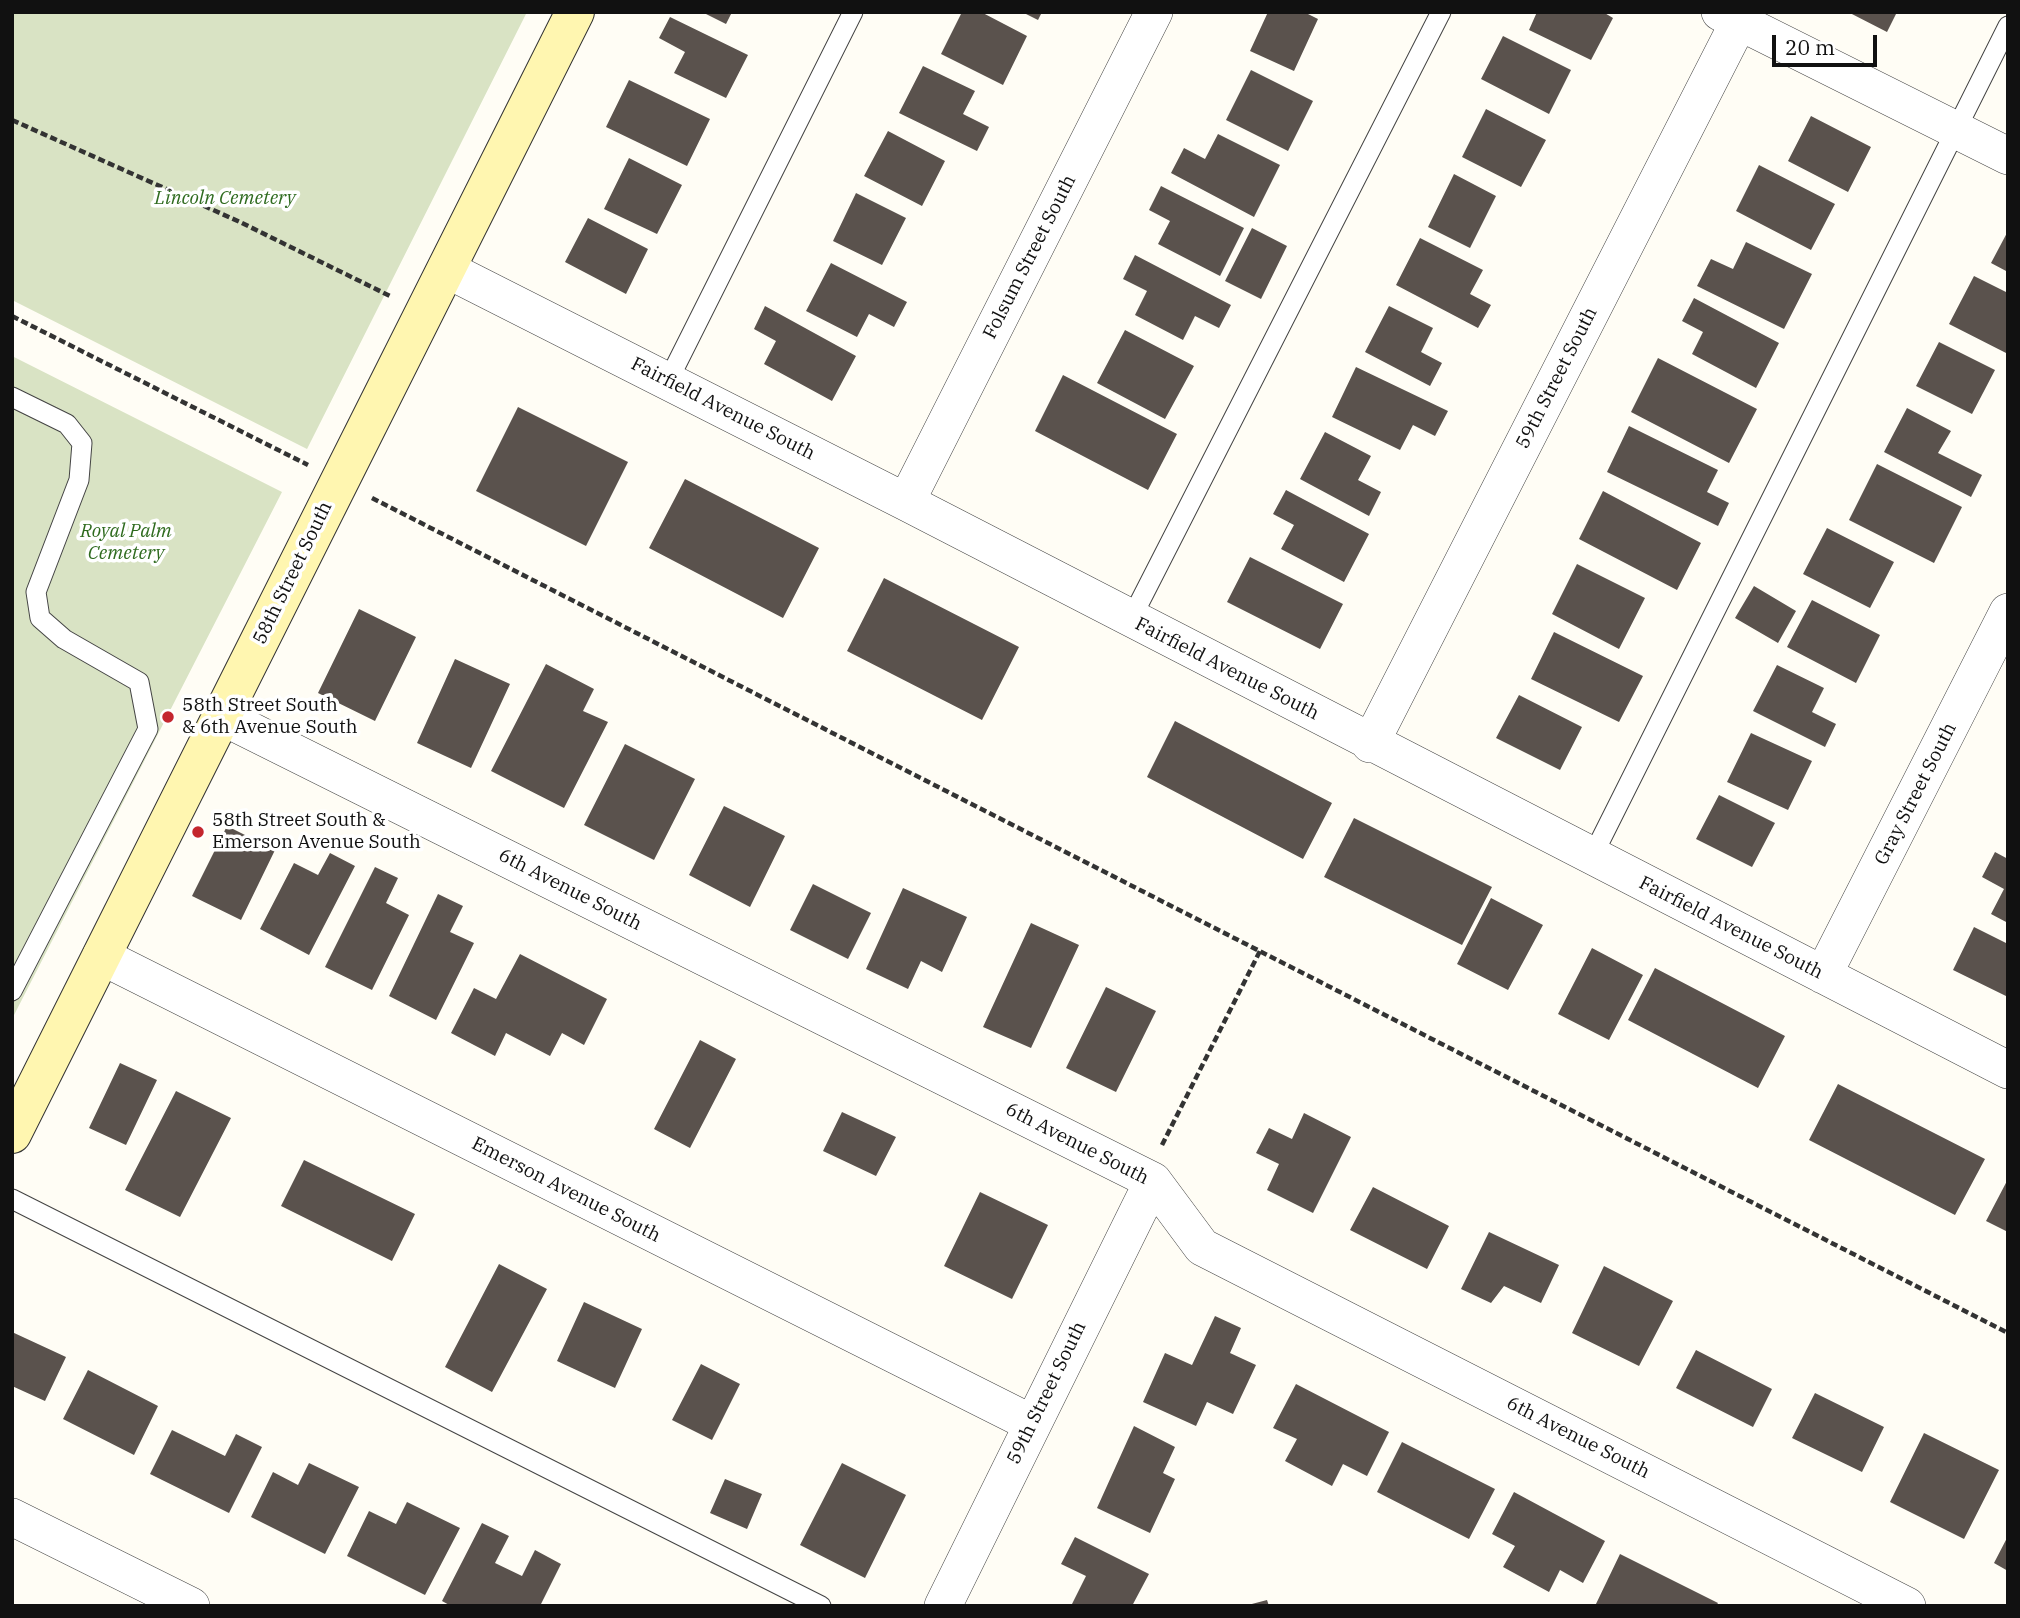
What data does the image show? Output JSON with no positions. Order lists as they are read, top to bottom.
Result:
{
  "streets": {
    "street": [
      "Folsum Street South",
      "59th Street South",
      "Fairfield Avenue South",
      "58th Street South",
      "Gray Street South",
      "6th Avenue South",
      "Emerson Avenue South"
    ]
  },
  "crossings": [
    ["Folsum Street South", "Fairfield Avenue South"],
    ["59th Street South", "Fairfield Avenue South"],
    ["59th Street South", "6th Avenue South"],
    ["59th Street South", "Emerson Avenue South"],
    ["Fairfield Avenue South", "58th Street South"],
    ["Fairfield Avenue South", "Gray Street South"],
    ["58th Street South", "6th Avenue South"],
    ["58th Street South", "Emerson Avenue South"]
  ],
  "parks": ["Lincoln Cemetery", "Royal Palm Cemetery"],
  "places": ["58th Street South & 6th Avenue South", "58th Street South & Emerson Avenue South"],
  "scale_bar": "20 m"
}
